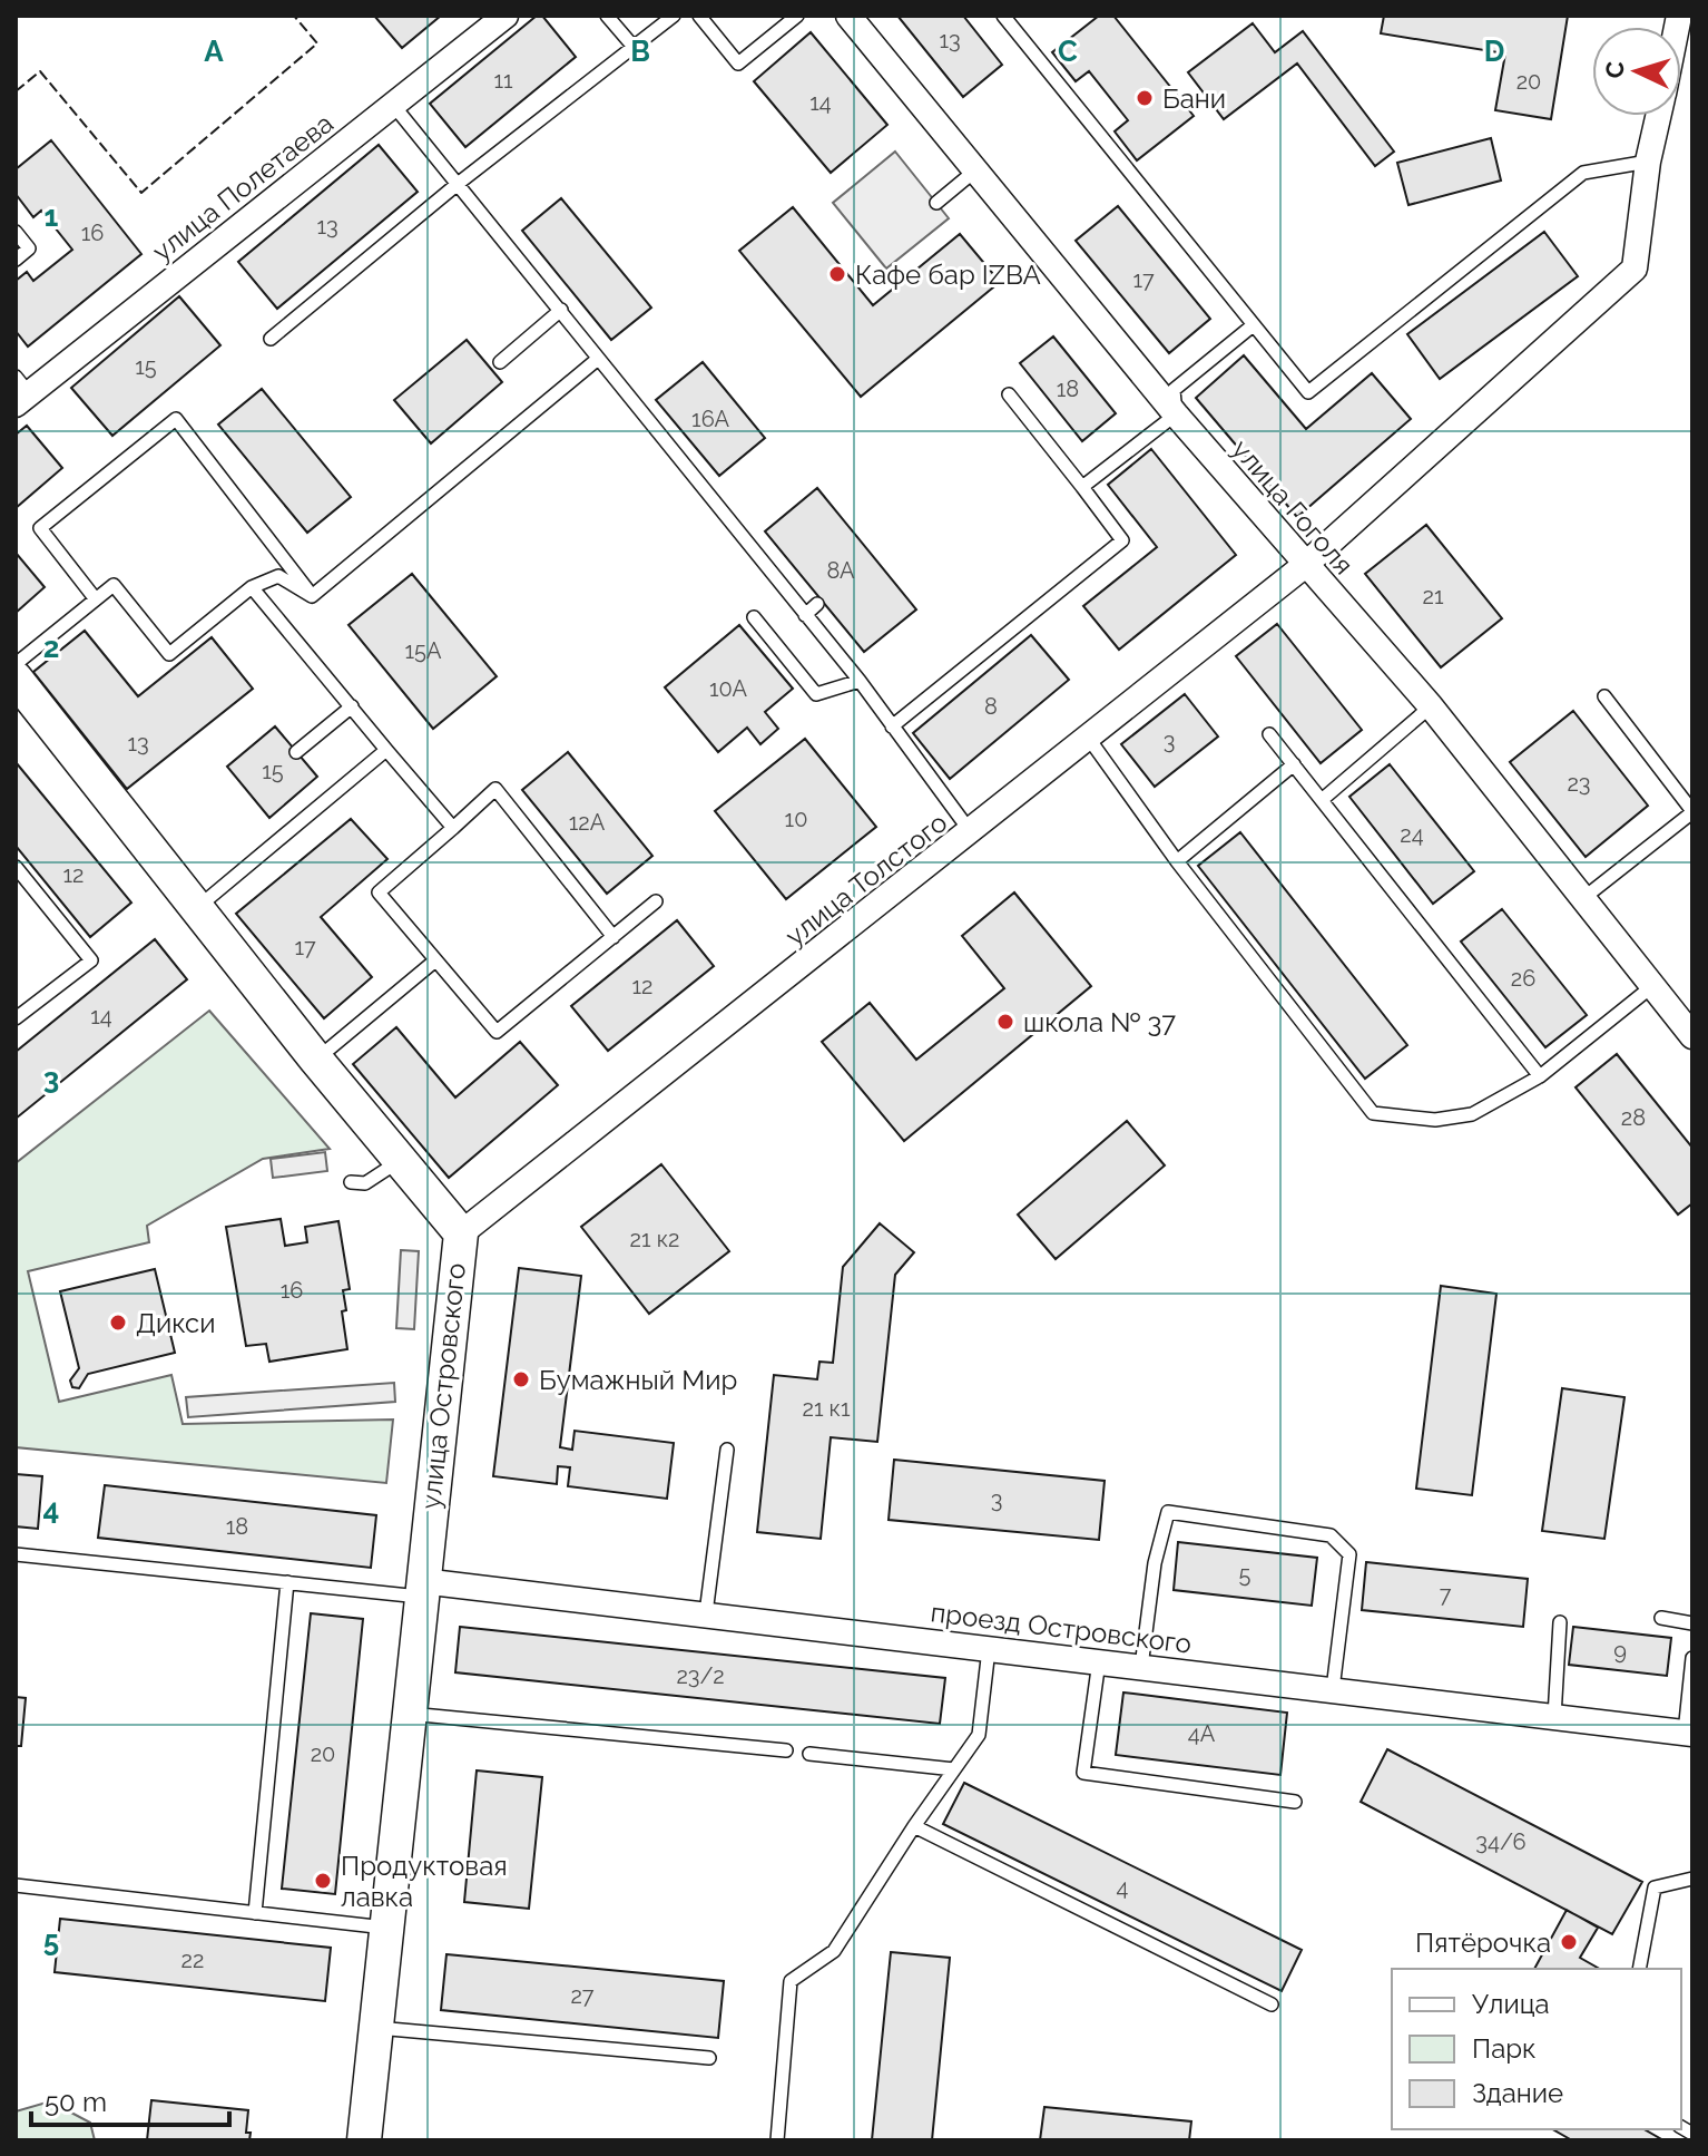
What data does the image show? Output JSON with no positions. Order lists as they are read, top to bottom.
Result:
{
  "streets": {
    "street": [
      "улица Полетаева",
      "улица Гоголя",
      "улица Толстого",
      "улица Островского",
      "проезд Островского"
    ]
  },
  "crossings": [
    ["улица Гоголя", "улица Толстого"],
    ["улица Толстого", "улица Островского"],
    ["улица Островского", "проезд Островского"]
  ],
  "places": [
    "Бани",
    "Кафе бар IZBA",
    "школа № 37",
    "Дикси",
    "Бумажный Мир",
    "Продуктовая лавка",
    "Пятёрочка"
  ],
  "house_numbers": [
    "13",
    "11",
    "20",
    "14",
    "13",
    "16",
    "17",
    "15",
    "18",
    "16А",
    "8А",
    "21",
    "15А",
    "10А",
    "8",
    "3",
    "13",
    "15",
    "23",
    "10",
    "12А",
    "24",
    "12",
    "17",
    "26",
    "12",
    "14",
    "28",
    "21 к2",
    "16",
    "21 к1",
    "3",
    "18",
    "5",
    "7",
    "9",
    "23/2",
    "4А",
    "20",
    "34/6",
    "4",
    "22",
    "27"
  ],
  "legend": ["Улица", "Парк", "Здание"],
  "scale_bar": "50 m",
  "north": "left",
  "grid": {
    "columns": [
      "A",
      "B",
      "C",
      "D"
    ],
    "rows": [
      "1",
      "2",
      "3",
      "4",
      "5"
    ]
  }
}
